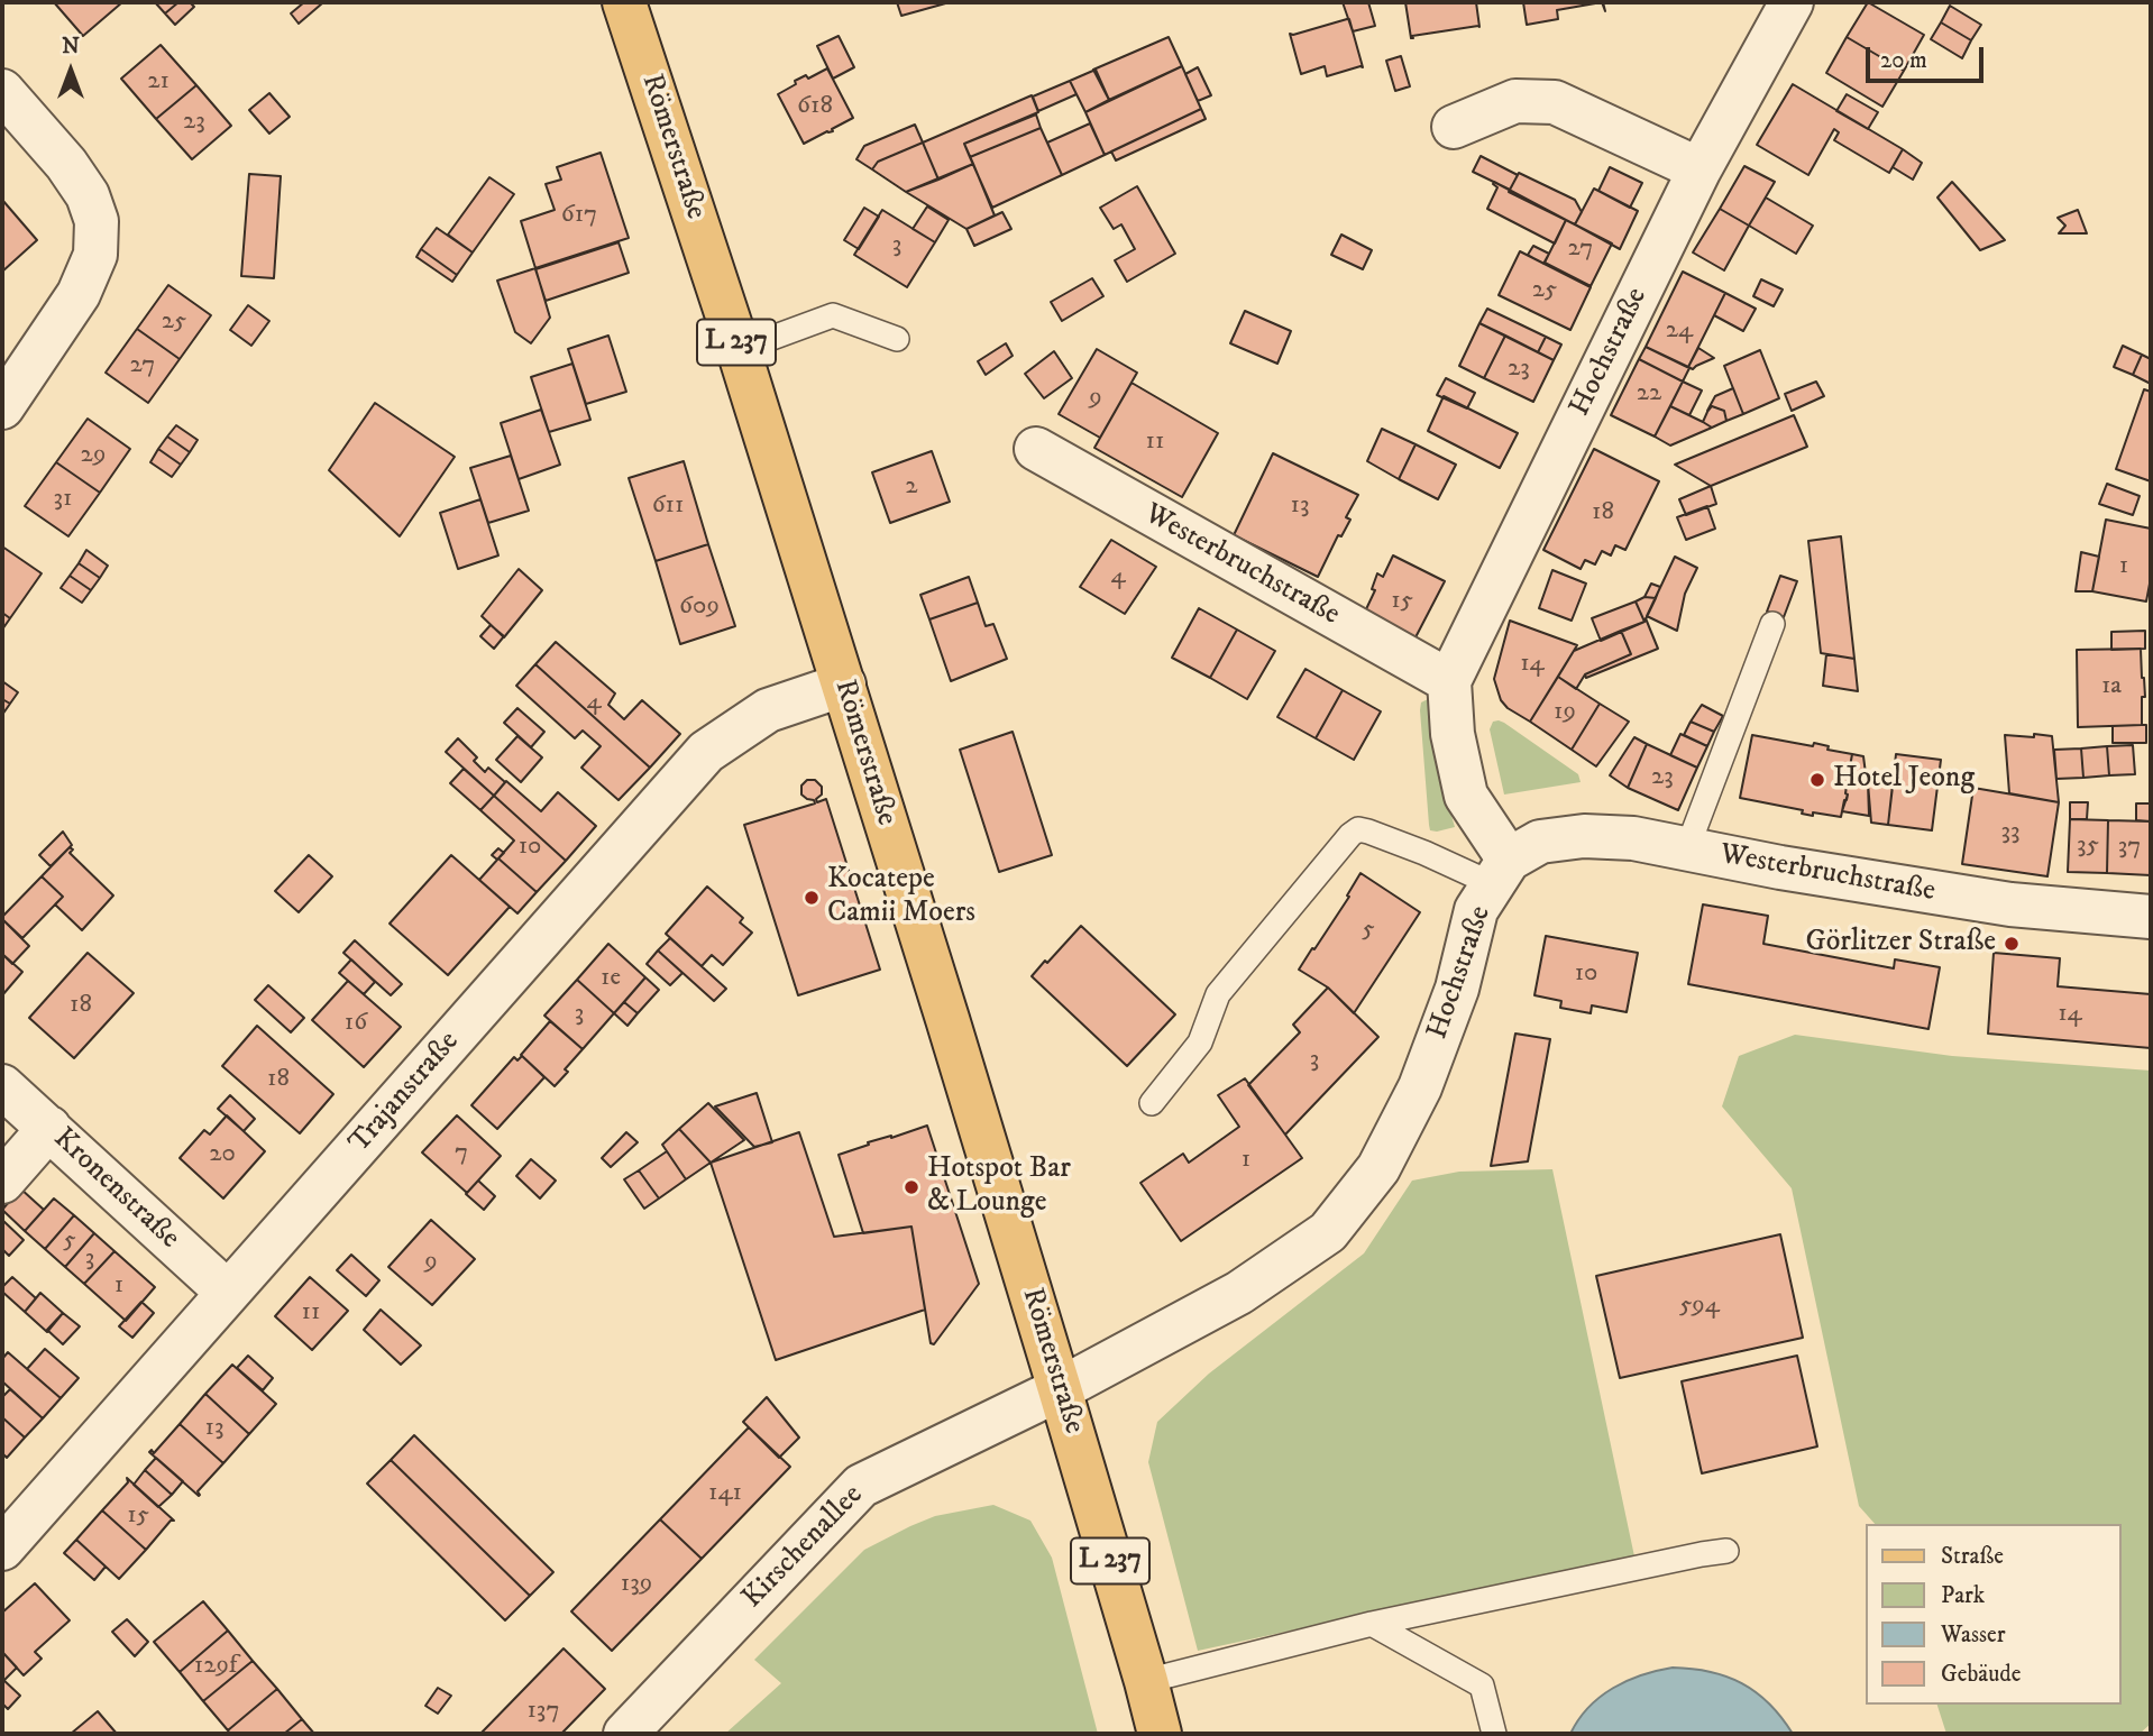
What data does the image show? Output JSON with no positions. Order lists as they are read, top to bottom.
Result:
{
  "streets": {
    "main road": ["Römerstraße", "L 237"],
    "street": [
      "Hochstraße",
      "Westerbruchstraße",
      "Trajanstraße",
      "Kronenstraße",
      "Kirschenallee"
    ]
  },
  "crossings": [
    ["Römerstraße", "Hochstraße"],
    ["Römerstraße", "Trajanstraße"],
    ["Römerstraße", "Kirschenallee"],
    ["Hochstraße", "Westerbruchstraße"],
    ["Hochstraße", "Kirschenallee"],
    ["Trajanstraße", "Kronenstraße"]
  ],
  "places": [
    "Hotel Jeong",
    "Kocatepe Camii Moers",
    "Görlitzer Straße",
    "Hotspot Bar & Lounge"
  ],
  "house_numbers": [
    "21",
    "618",
    "23",
    "617",
    "3",
    "27",
    "25",
    "25",
    "24",
    "27",
    "23",
    "22",
    "9",
    "11",
    "29",
    "2",
    "31",
    "611",
    "13",
    "18",
    "1",
    "4",
    "15",
    "609",
    "14",
    "1a",
    "4",
    "19",
    "23",
    "33",
    "35",
    "10",
    "37",
    "5",
    "10",
    "1e",
    "18",
    "3",
    "14",
    "16",
    "3",
    "18",
    "7",
    "20",
    "1",
    "5",
    "3",
    "9",
    "1",
    "594",
    "11",
    "13",
    "141",
    "15",
    "139",
    "129f",
    "137"
  ],
  "legend": [
    "Straße",
    "Park",
    "Wasser",
    "Gebäude"
  ],
  "scale_bar": "20 m",
  "north": "top"
}
